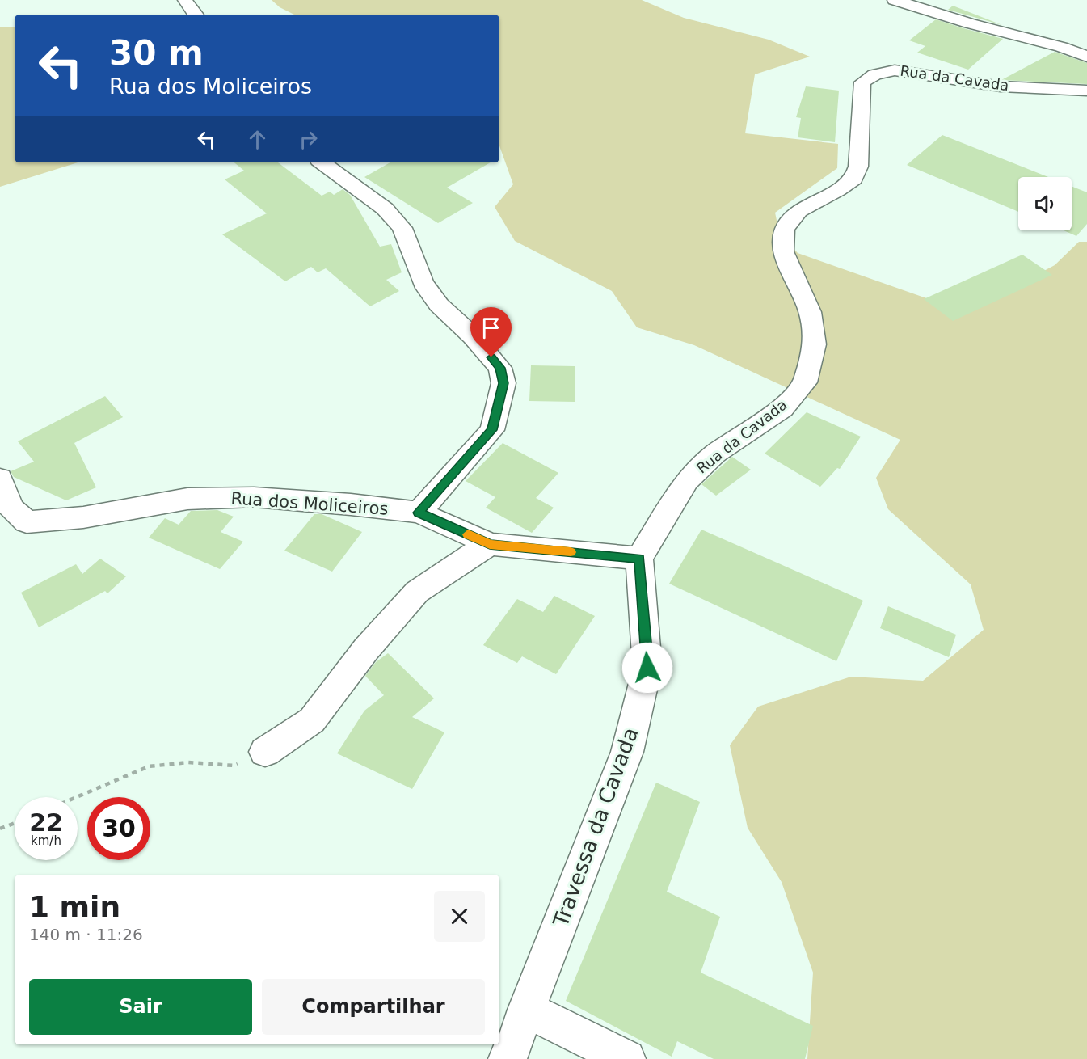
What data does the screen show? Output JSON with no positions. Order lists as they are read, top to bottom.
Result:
{
  "streets": {
    "street": ["Rua da Cavada", "Rua dos Moliceiros", "Travessa da Cavada"]
  },
  "crossings": [
    ["Rua da Cavada", "Rua dos Moliceiros"],
    ["Rua da Cavada", "Travessa da Cavada"],
    ["Rua dos Moliceiros", "Travessa da Cavada"]
  ],
  "page": {
    "turn": ["30 m", "Rua dos Moliceiros"],
    "speed": "22 km/h",
    "limit": "30",
    "heading": ["1 min", "140 m · 11:26"],
    "buttons": ["Sair", "Compartilhar"]
  }
}
